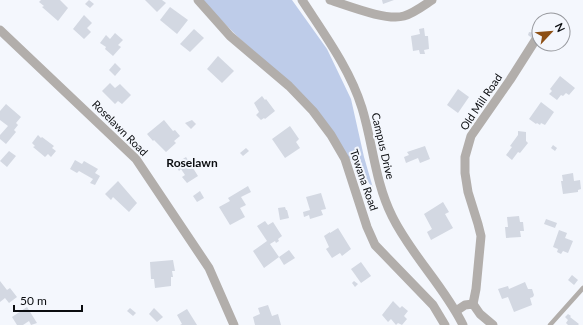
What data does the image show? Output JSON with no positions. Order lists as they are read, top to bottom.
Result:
{
  "streets": {
    "street": [
      "Old Mill Road",
      "Roselawn Road",
      "Campus Drive",
      "Towana Road"
    ]
  },
  "districts": ["Roselawn"],
  "scale_bar": "50 m",
  "north": "top right"
}
